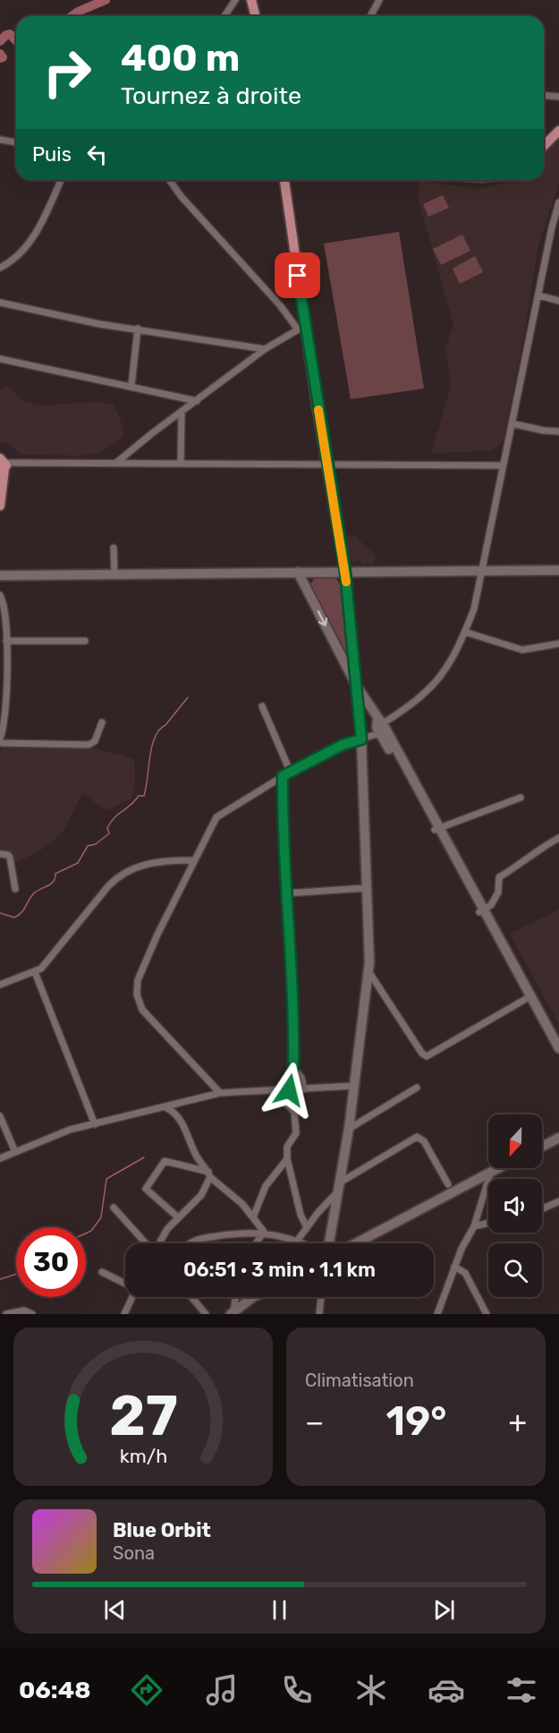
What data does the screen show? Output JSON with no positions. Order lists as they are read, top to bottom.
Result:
{
  "north": "bottom",
  "page": {
    "turn": ["400 m", "Tournez à droite"],
    "then": "Puis",
    "limit": "30",
    "trip": "06:51 · 3 min · 1.1 km",
    "tile": "Climatisation",
    "heat": ["−", "19°", "+"],
    "song": ["Blue Orbit", "Sona"],
    "tabs": "06:48",
    "gauge": ["27", "km/h"]
  }
}
